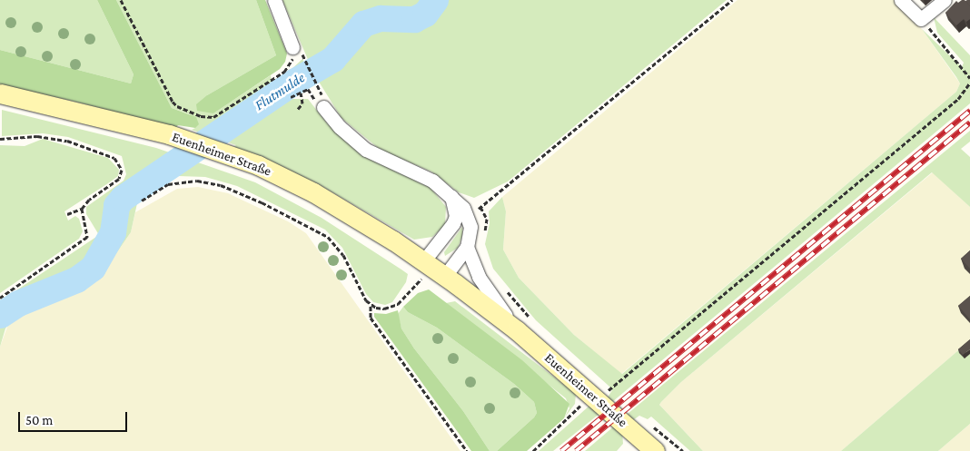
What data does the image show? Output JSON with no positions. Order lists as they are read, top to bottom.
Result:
{
  "streets": {
    "main road": ["Euenheimer Straße"]
  },
  "water": ["Flutmulde"],
  "scale_bar": "50 m"
}
